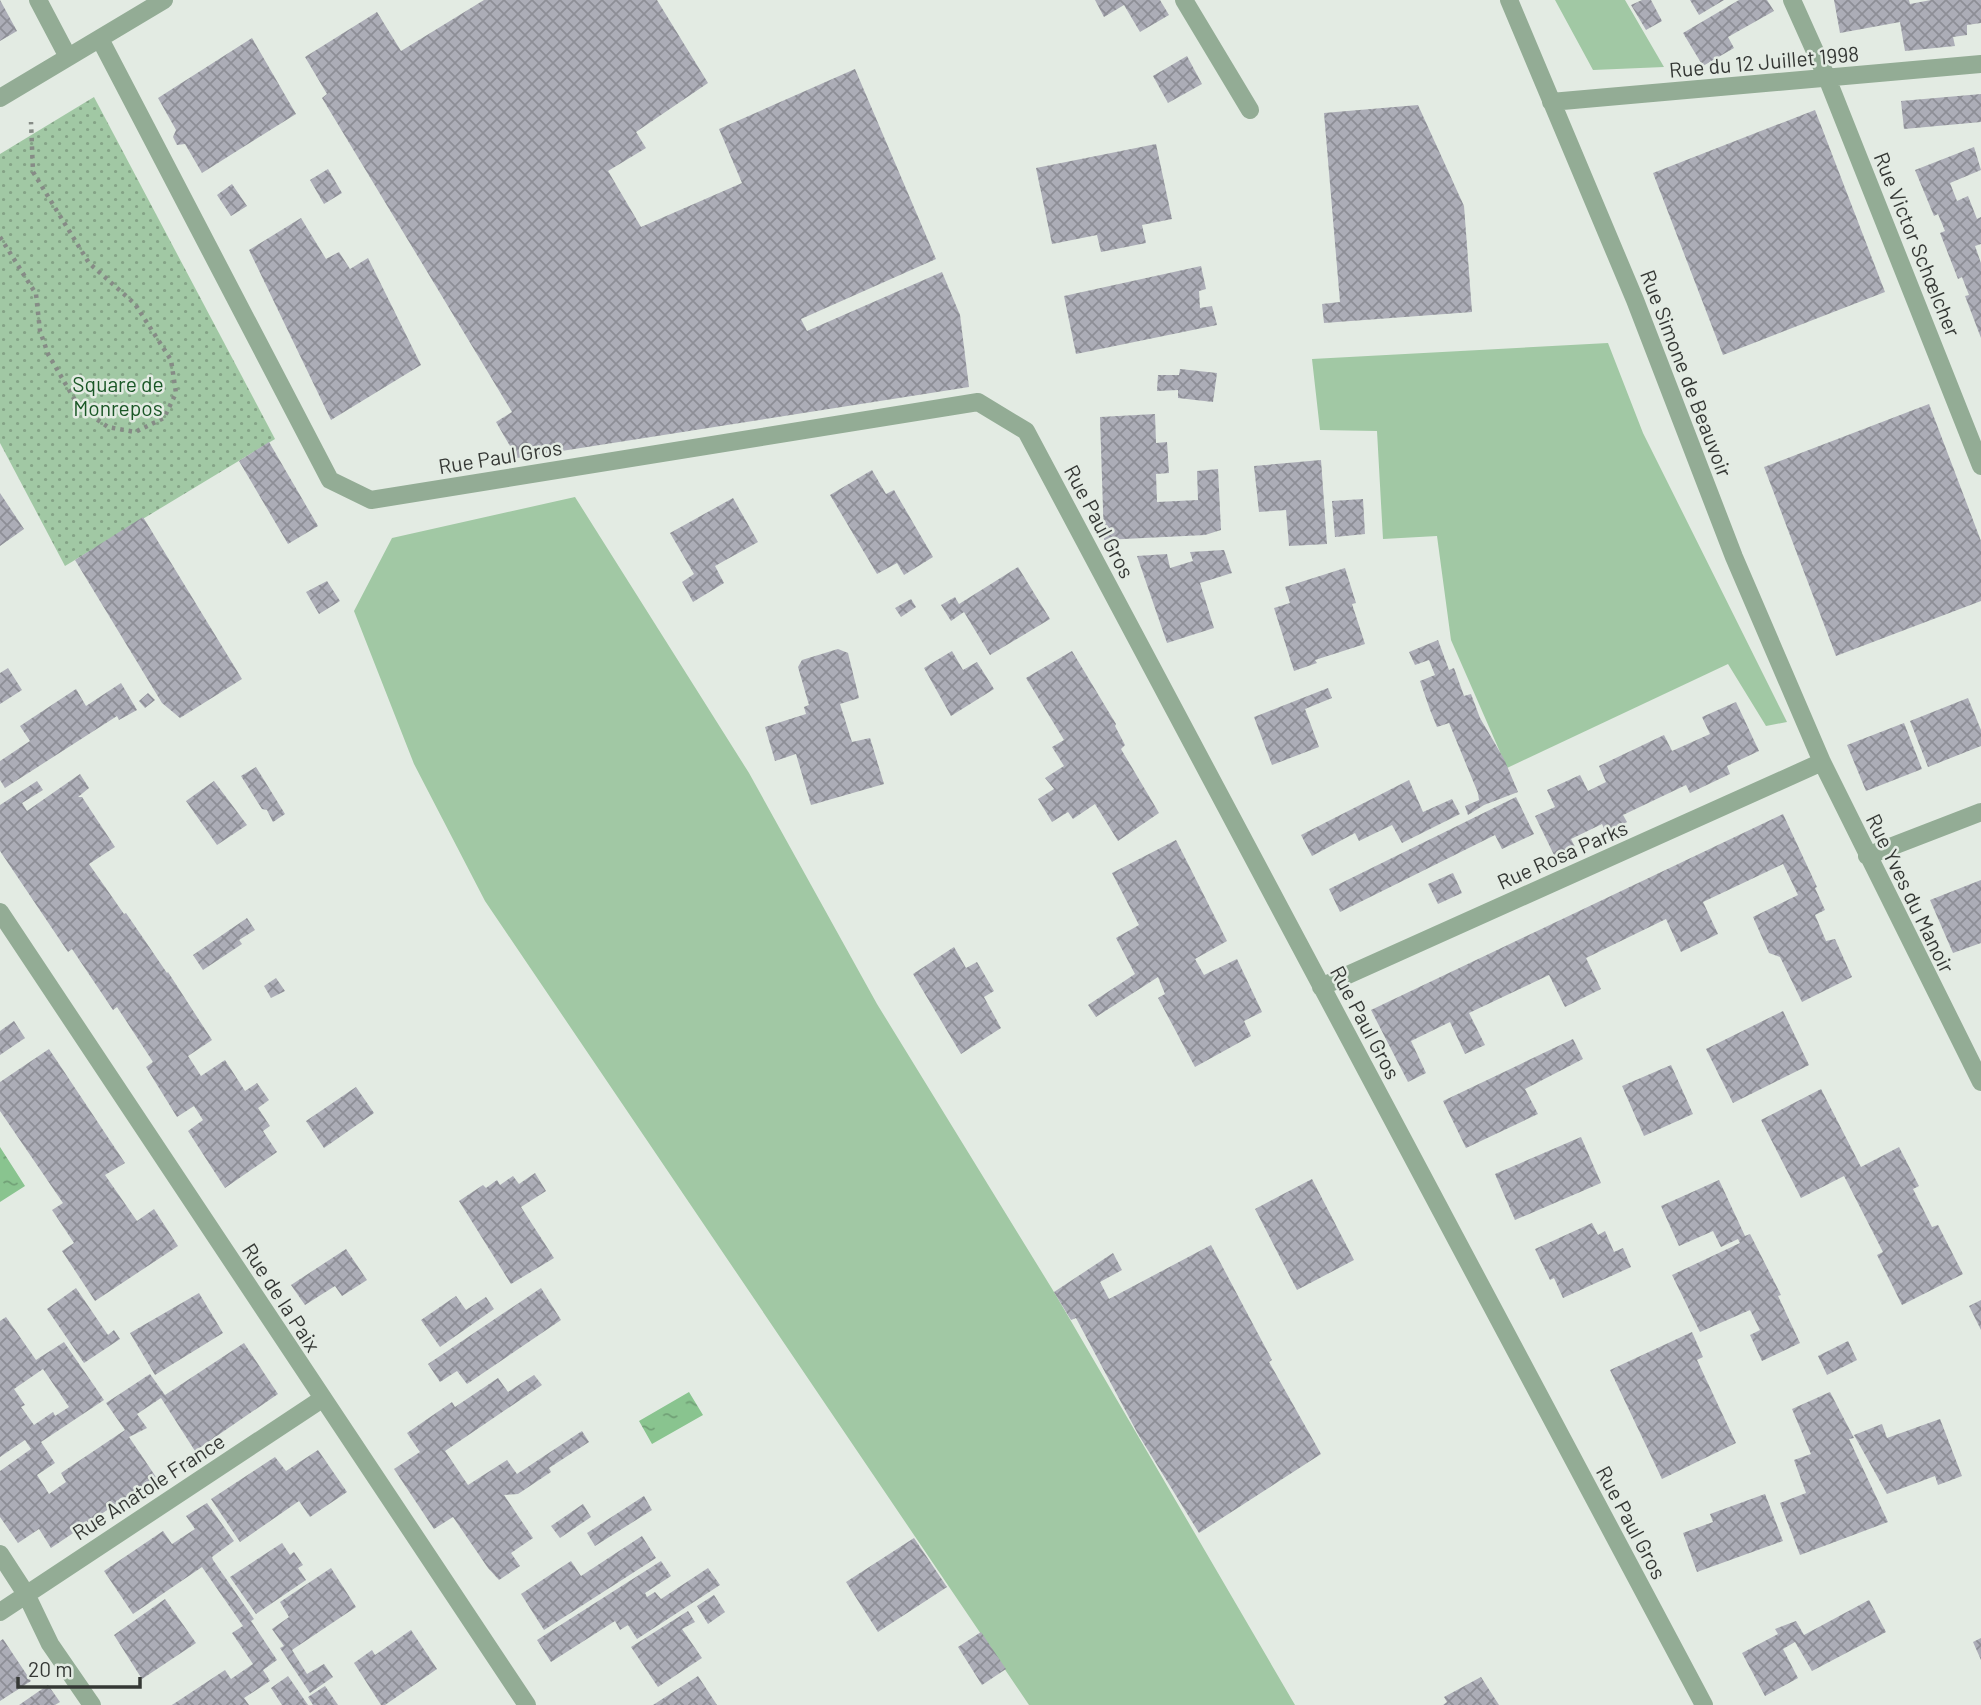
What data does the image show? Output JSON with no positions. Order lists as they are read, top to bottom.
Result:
{
  "streets": {
    "street": [
      "Rue du 12 Juillet 1998",
      "Rue Victor Schœlcher",
      "Rue Simone de Beauvoir",
      "Rue Paul Gros",
      "Rue Rosa Parks",
      "Rue Yves du Manoir",
      "Rue de la Paix",
      "Rue Anatole France"
    ]
  },
  "crossings": [
    ["Rue du 12 Juillet 1998", "Rue Victor Schœlcher"],
    ["Rue du 12 Juillet 1998", "Rue Simone de Beauvoir"],
    ["Rue Simone de Beauvoir", "Rue Rosa Parks"],
    ["Rue Simone de Beauvoir", "Rue Yves du Manoir"],
    ["Rue Paul Gros", "Rue Rosa Parks"],
    ["Rue Rosa Parks", "Rue Yves du Manoir"],
    ["Rue de la Paix", "Rue Anatole France"]
  ],
  "parks": ["Square de Monrepos"],
  "scale_bar": "20 m"
}
